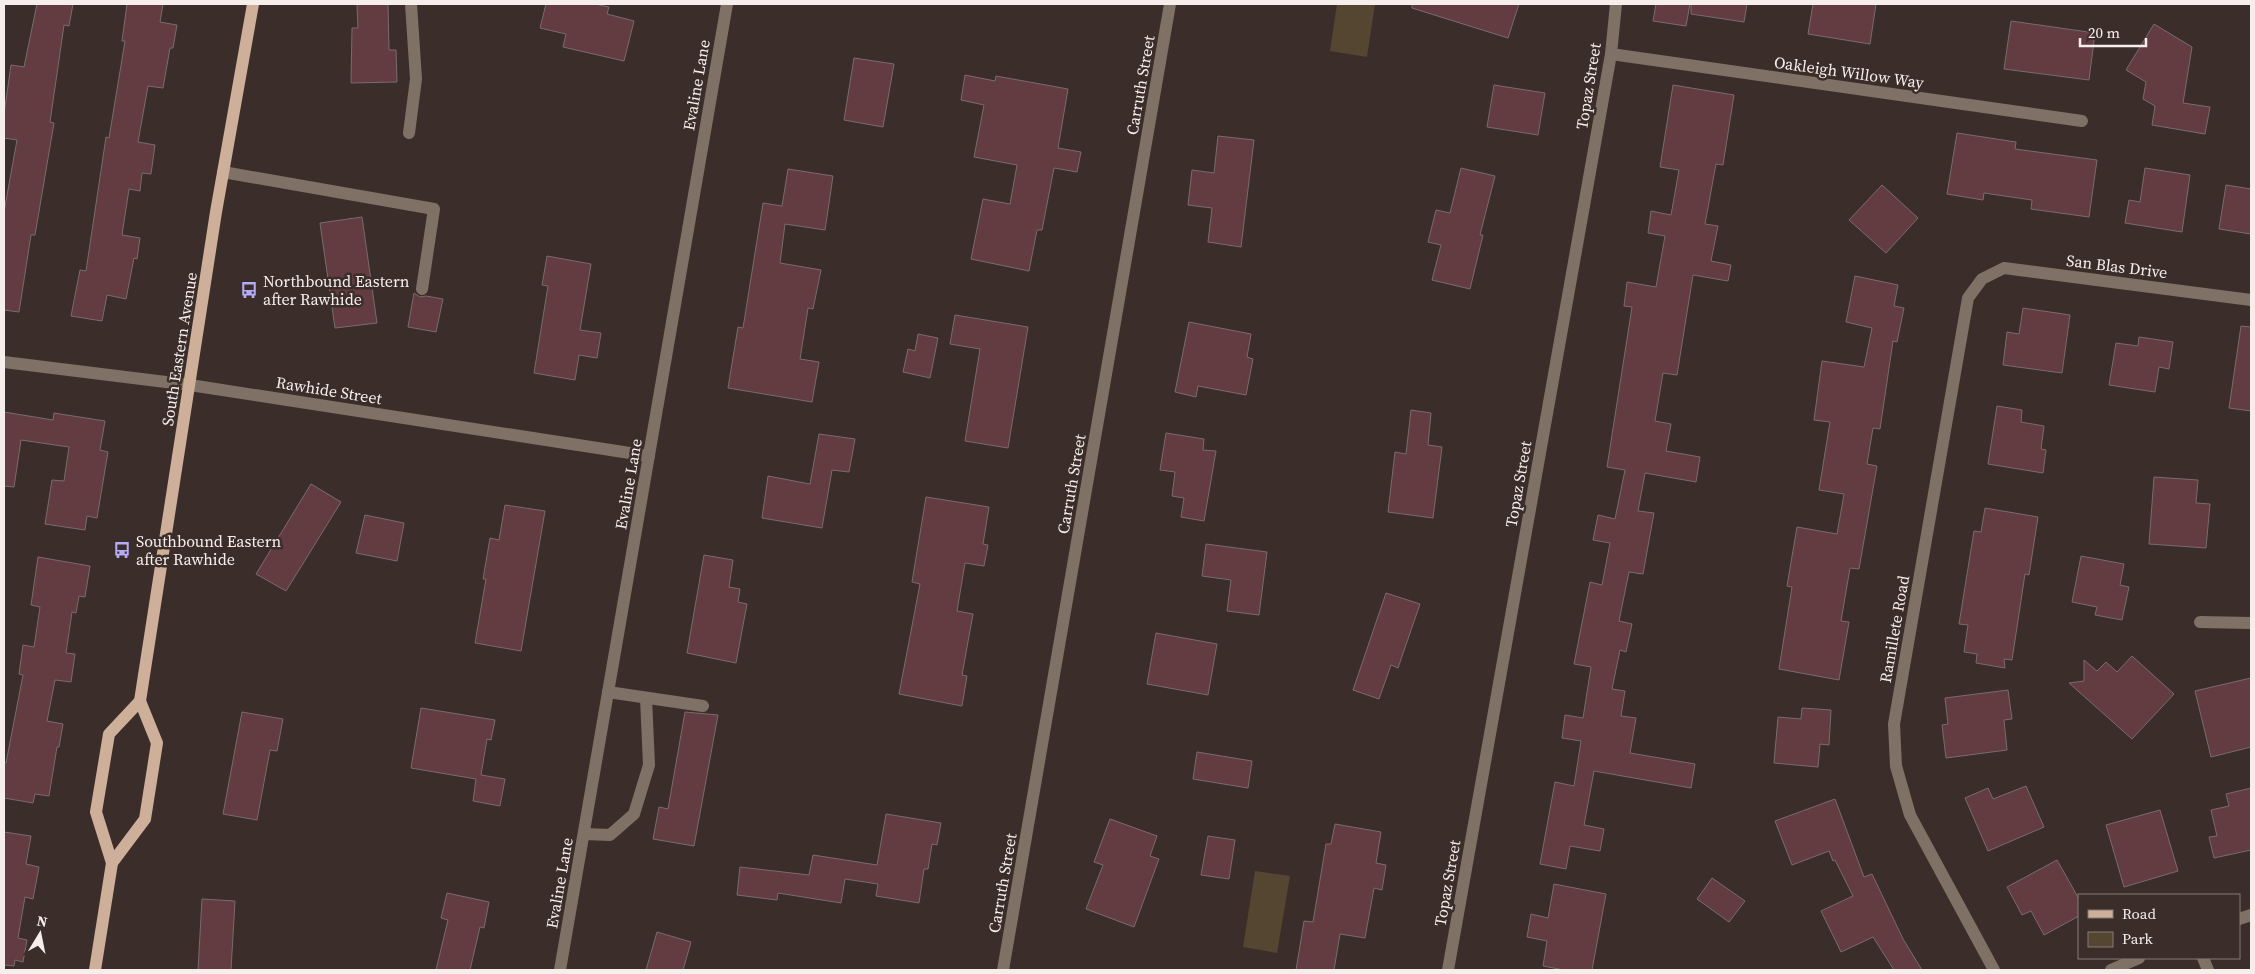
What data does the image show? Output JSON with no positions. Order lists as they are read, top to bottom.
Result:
{
  "streets": {
    "main road": ["South Eastern Avenue"],
    "street": [
      "Oakleigh Willow Way",
      "Evaline Lane",
      "Carruth Street",
      "Topaz Street",
      "San Blas Drive",
      "Rawhide Street",
      "Ramillete Road"
    ]
  },
  "crossings": [
    ["Oakleigh Willow Way", "Topaz Street"],
    ["Evaline Lane", "Rawhide Street"],
    ["San Blas Drive", "Ramillete Road"],
    ["South Eastern Avenue", "Rawhide Street"]
  ],
  "places": {
    "bus stop": ["Northbound Eastern after Rawhide", "Southbound Eastern after Rawhide"]
  },
  "legend": ["Road", "Park"],
  "scale_bar": "20 m",
  "north": "top"
}
